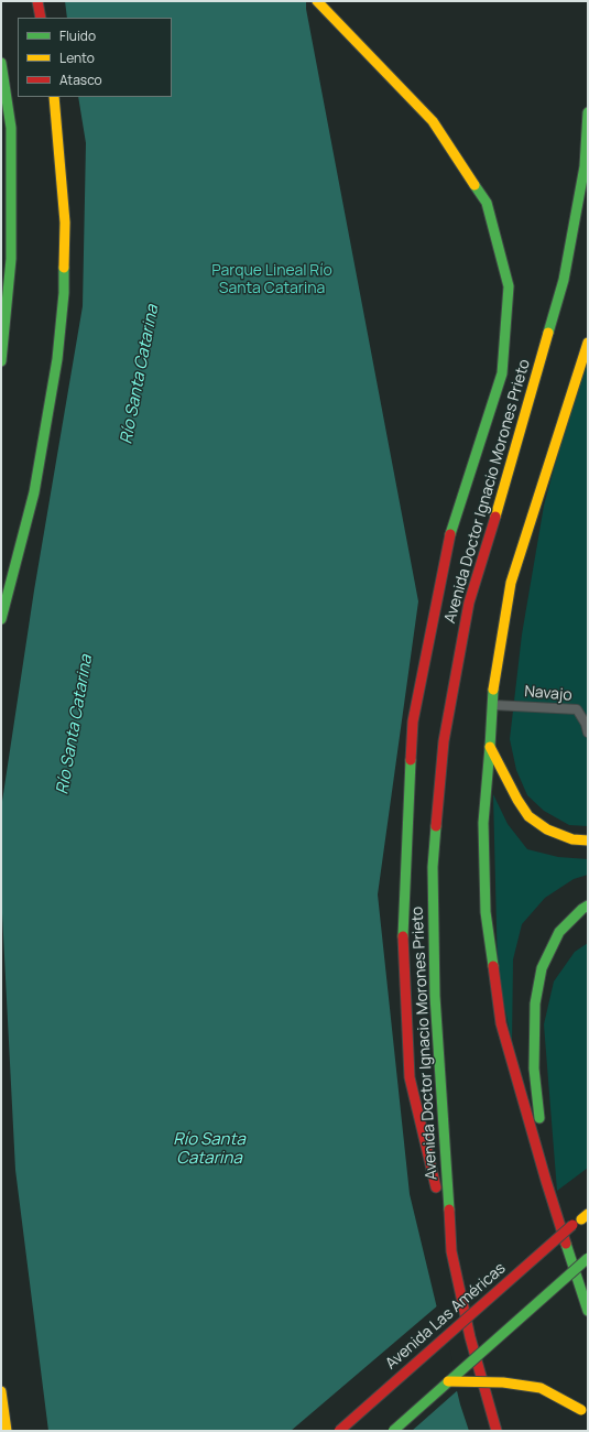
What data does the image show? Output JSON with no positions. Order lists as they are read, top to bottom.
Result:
{
  "streets": {
    "main road": ["Avenida Doctor Ignacio Morones Prieto", "Avenida Las Américas"],
    "lane": ["Navajo"]
  },
  "water": ["Río Santa Catarina"],
  "parks": ["Parque Lineal Río Santa Catarina"],
  "legend": ["Fluido", "Lento", "Atasco"]
}
